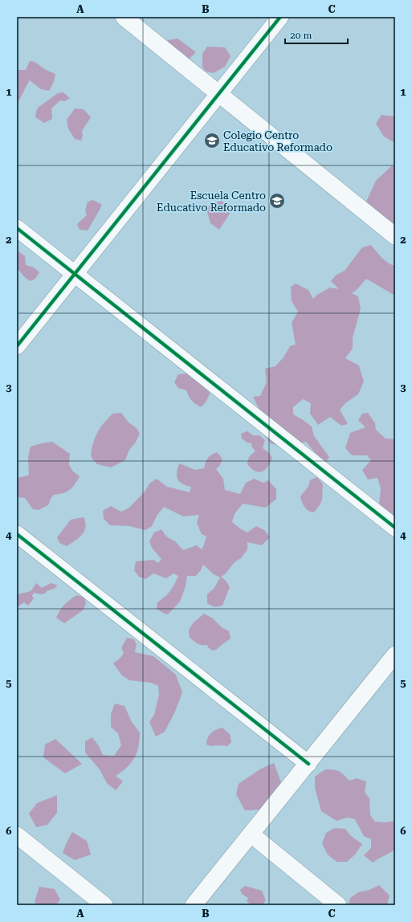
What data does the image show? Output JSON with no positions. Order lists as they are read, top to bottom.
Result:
{
  "places": {
    "school or university": ["Colegio Centro Educativo Reformado", "Escuela Centro Educativo Reformado"]
  },
  "scale_bar": "20 m",
  "grid": {
    "columns": ["A", "B", "C"],
    "rows": [
      "1",
      "2",
      "3",
      "4",
      "5",
      "6"
    ]
  }
}
